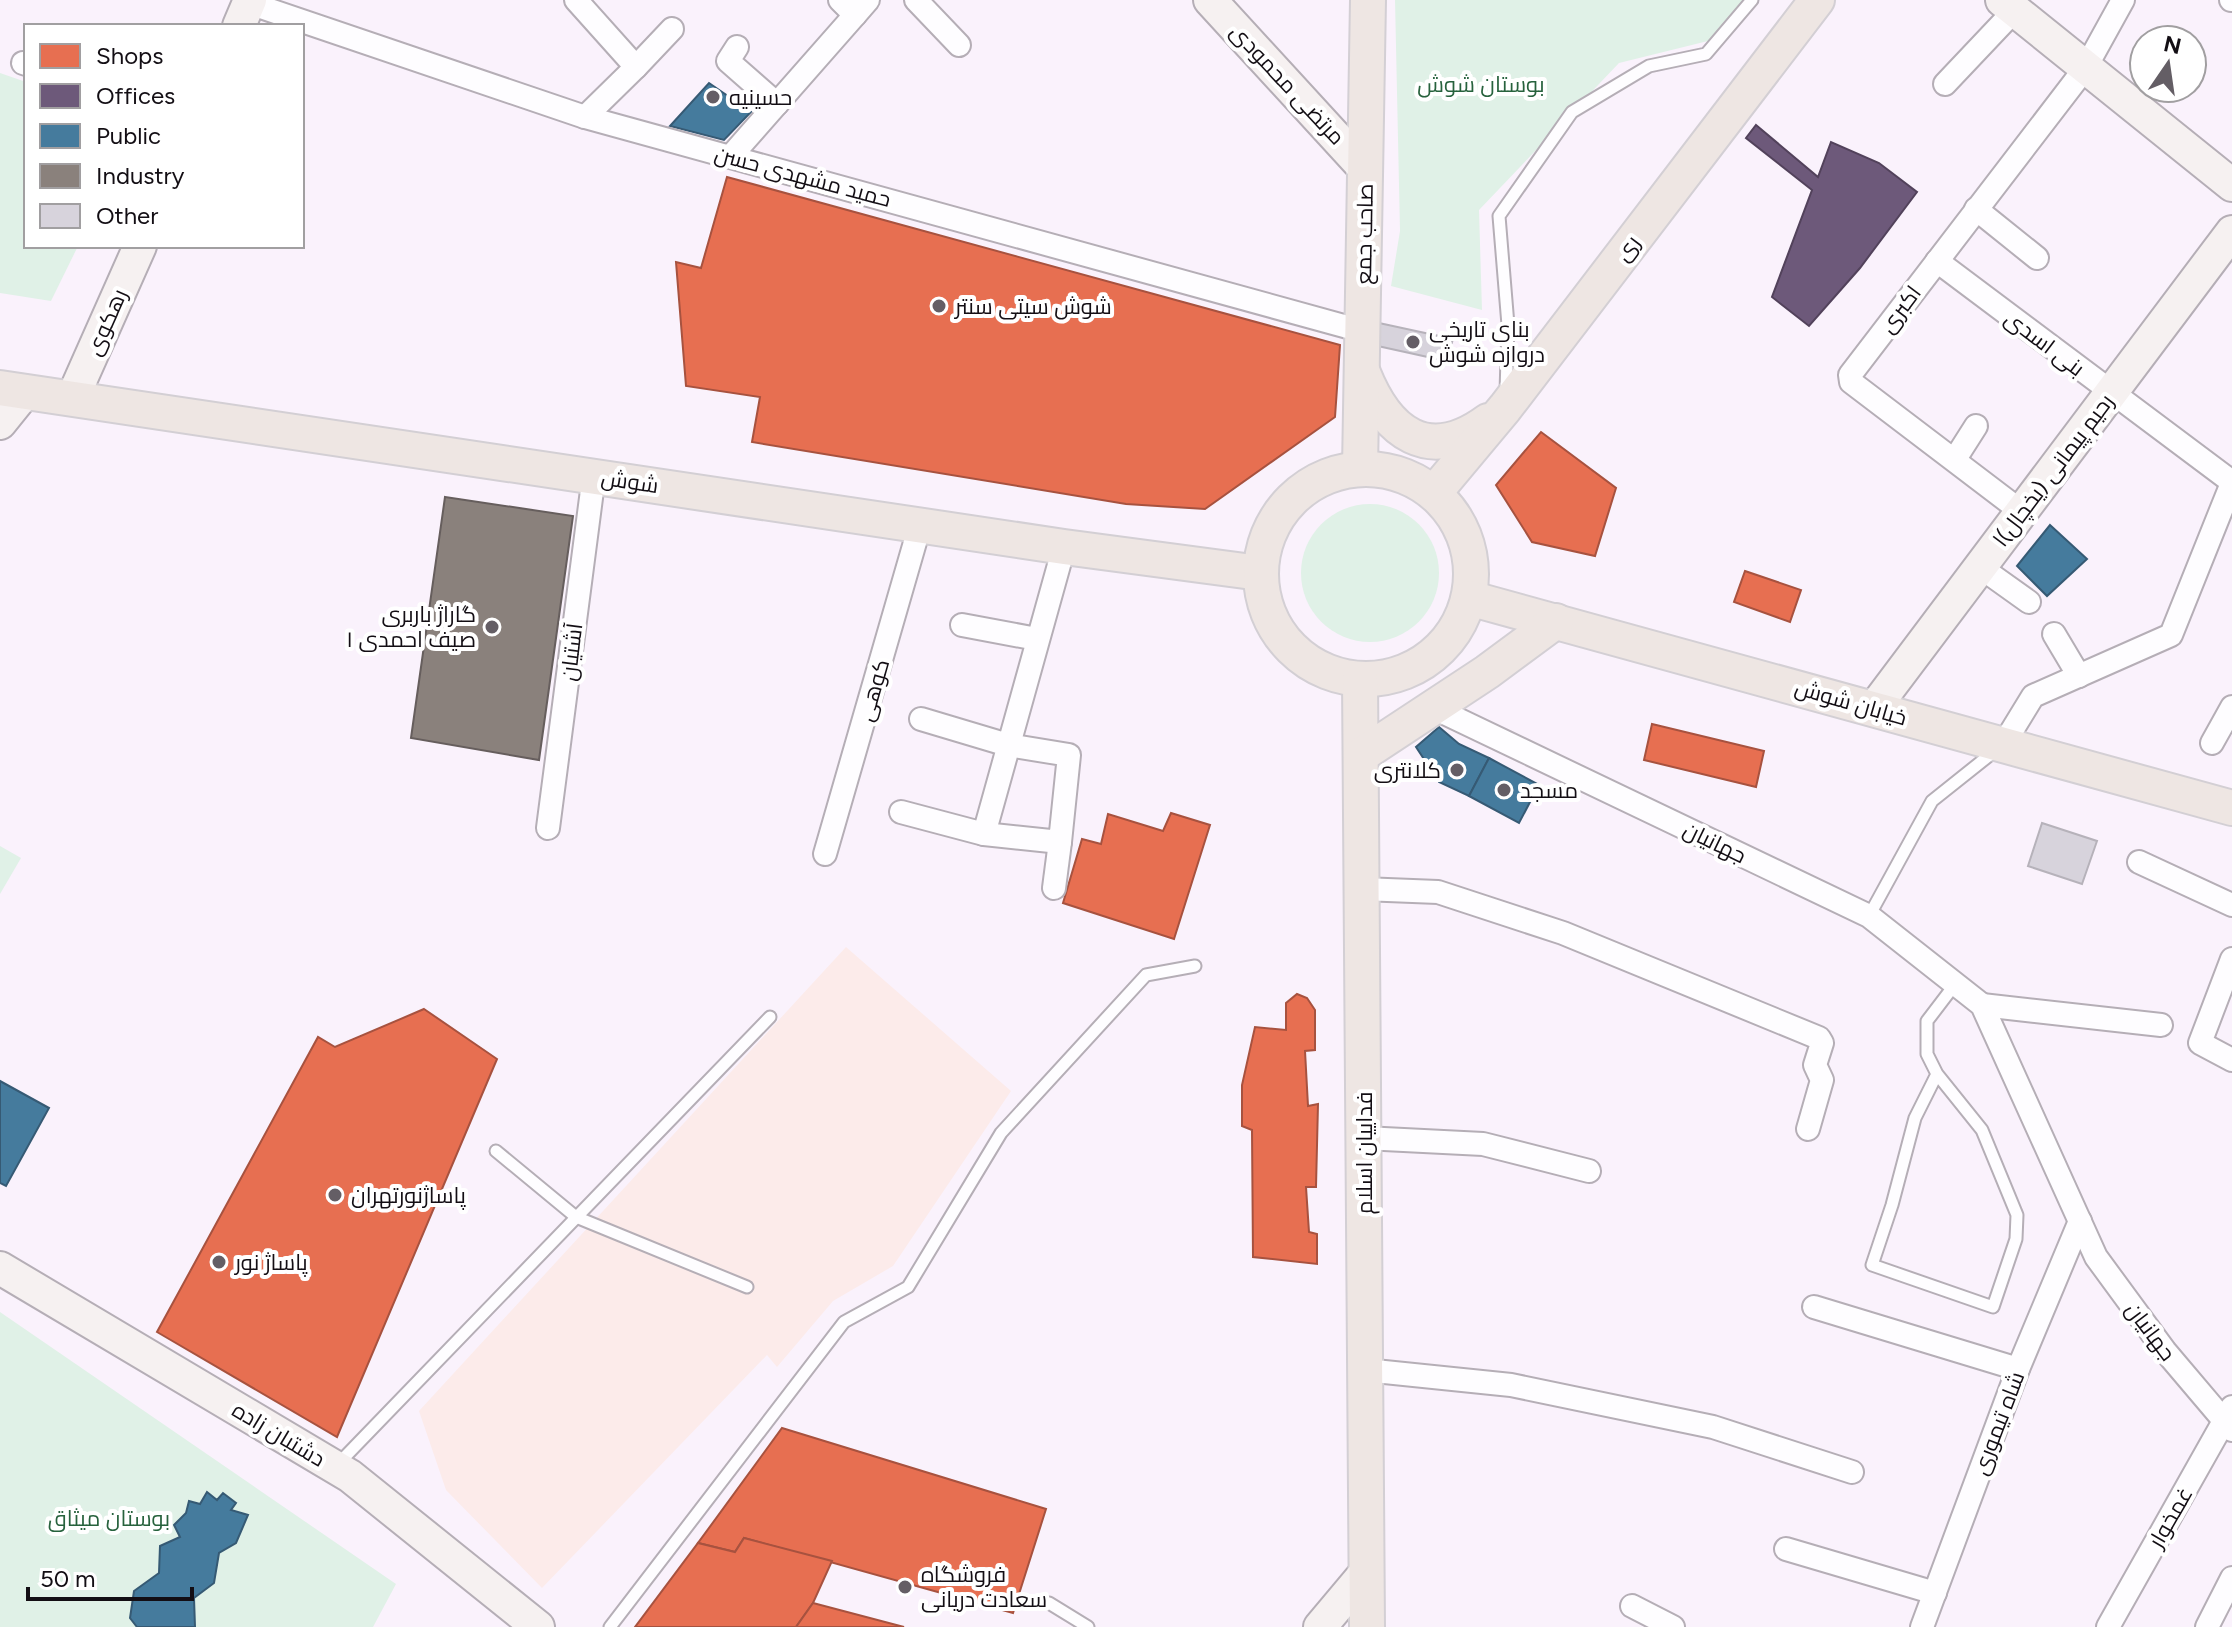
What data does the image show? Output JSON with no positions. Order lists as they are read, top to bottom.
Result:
{
  "streets": {
    "main road": [
      "صاحب جمع",
      "ری",
      "شوش",
      "خیابان شوش",
      "فداییان اسلام"
    ],
    "street": [
      "مرتضی محمودی",
      "حمید مشهدی حسن",
      "اکبری",
      "رهکوی",
      "بنی اسدی",
      "رحیم پیمانی (یخچال)ا",
      "آشتیان",
      "کوهی",
      "جهانیان",
      "شاه تیموری",
      "دشتبان زاده",
      "غمخوار"
    ]
  },
  "crossings": [
    ["مرتضی محمودی", "صاحب جمع"],
    ["حمید مشهدی حسن", "صاحب جمع"],
    ["صاحب جمع", "ری"],
    ["صاحب جمع", "شوش"],
    ["صاحب جمع", "خیابان شوش"],
    ["صاحب جمع", "فداییان اسلام"],
    ["ری", "شوش"],
    ["ری", "خیابان شوش"],
    ["ری", "فداییان اسلام"],
    ["اکبری", "بنی اسدی"],
    ["اکبری", "رحیم پیمانی (یخچال)ا"],
    ["رهکوی", "شوش"],
    ["بنی اسدی", "رحیم پیمانی (یخچال)ا"],
    ["رحیم پیمانی (یخچال)ا", "خیابان شوش"],
    ["شوش", "آشتیان"],
    ["شوش", "کوهی"],
    ["شوش", "خیابان شوش"],
    ["شوش", "فداییان اسلام"],
    ["خیابان شوش", "فداییان اسلام"],
    ["جهانیان", "شاه تیموری"],
    ["جهانیان", "غمخوار"]
  ],
  "parks": ["بوستان شوش", "بوستان میثاق"],
  "places": [
    "حسینیه",
    "شوش سیتی سنتر",
    "بنای تاریخی دروازه شوش",
    "گاراژ باربری صیف احمدی ۱",
    "کلانتری",
    "مسجد",
    "پاساژنورتهران",
    "پاساژ نور",
    "فروشگاه سعادت دریانی"
  ],
  "legend": [
    "Shops",
    "Offices",
    "Public",
    "Industry",
    "Other"
  ],
  "scale_bar": "50 m",
  "north": "top"
}
